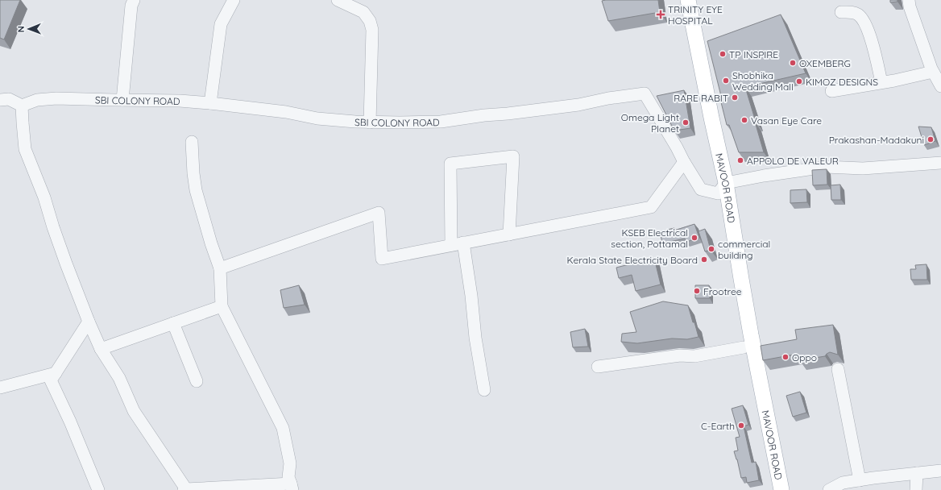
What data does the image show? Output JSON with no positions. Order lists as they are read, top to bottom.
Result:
{
  "streets": {
    "main road": ["MAVOOR ROAD"],
    "street": ["SBI COLONY ROAD"]
  },
  "crossings": [
    ["SBI COLONY ROAD", "MAVOOR ROAD"]
  ],
  "places": {
    "health": ["TRINITY EYE HOSPITAL"],
    "other": [
      "TP INSPIRE",
      "OXEMBERG",
      "Shobhika Wedding Mall",
      "KIMOZ DESIGNS",
      "RARE RABIT",
      "Vasan Eye Care",
      "Omega Light Planet",
      "Prakashan-Madakuni",
      "APPOLO DE VALEUR",
      "KSEB Electrical section, Pottamal",
      "commercial building",
      "Kerala State Electricity Board",
      "Frootree",
      "Oppo",
      "C-Earth"
    ]
  },
  "north": "left"
}
